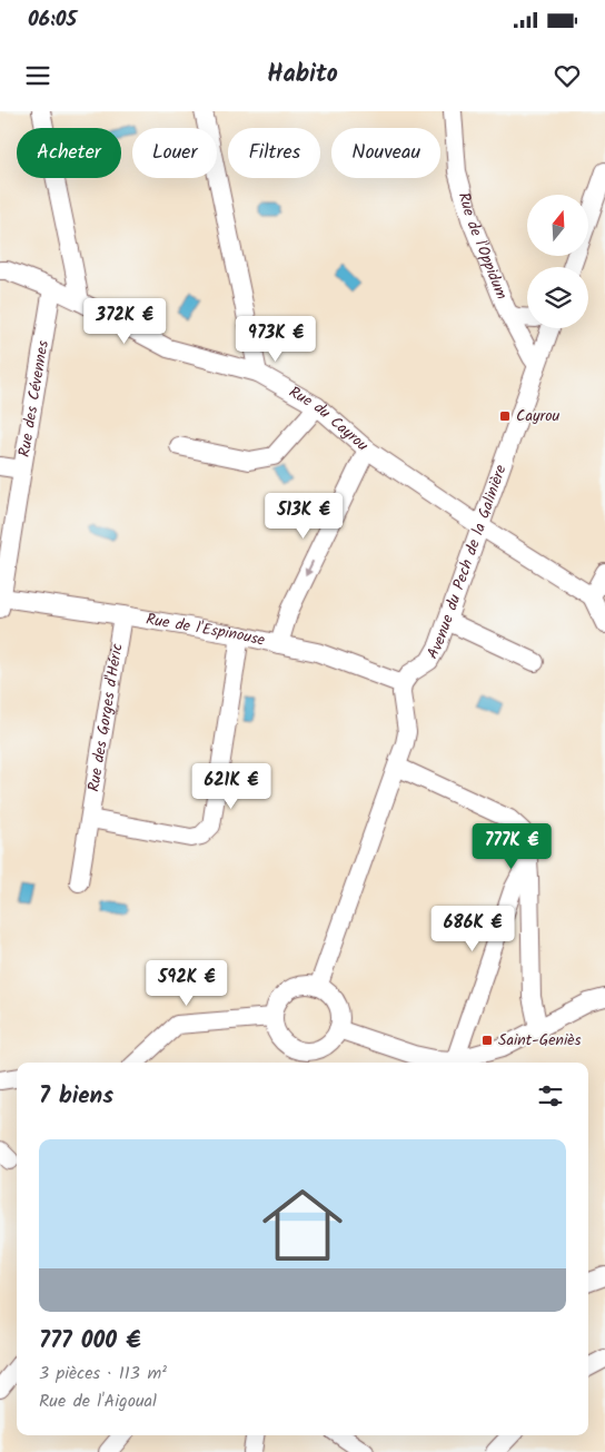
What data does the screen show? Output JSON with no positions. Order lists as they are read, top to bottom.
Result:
{
  "streets": {
    "street": [
      "Rue de l'Oppidum",
      "Rue des Cévennes",
      "Rue du Cayrou",
      "Avenue du Pech de la Galinière",
      "Rue de l'Espinouse",
      "Rue des Gorges d'Héric"
    ]
  },
  "crossings": [
    ["Rue de l'Oppidum", "Avenue du Pech de la Galinière"],
    ["Rue des Cévennes", "Rue du Cayrou"],
    ["Rue des Cévennes", "Rue de l'Espinouse"],
    ["Rue du Cayrou", "Avenue du Pech de la Galinière"],
    ["Avenue du Pech de la Galinière", "Rue de l'Espinouse"],
    ["Rue de l'Espinouse", "Rue des Gorges d'Héric"]
  ],
  "places": {
    "transit": ["Cayrou", "Saint-Geniès"]
  },
  "north": "top",
  "page": {
    "status": "06:05",
    "header": "Habito",
    "chip": [
      "Acheter",
      "Louer",
      "Filtres",
      "Nouveau"
    ],
    "price": [
      "372K €",
      "973K €",
      "513K €",
      "621K €",
      "777K €",
      "686K €",
      "592K €"
    ],
    "heading": "7 biens",
    "list": [
      {
        "name": "777 000 €",
        "note": "3 pièces · 113 m² · Rue de l'Aigoual"
      }
    ]
  }
}
